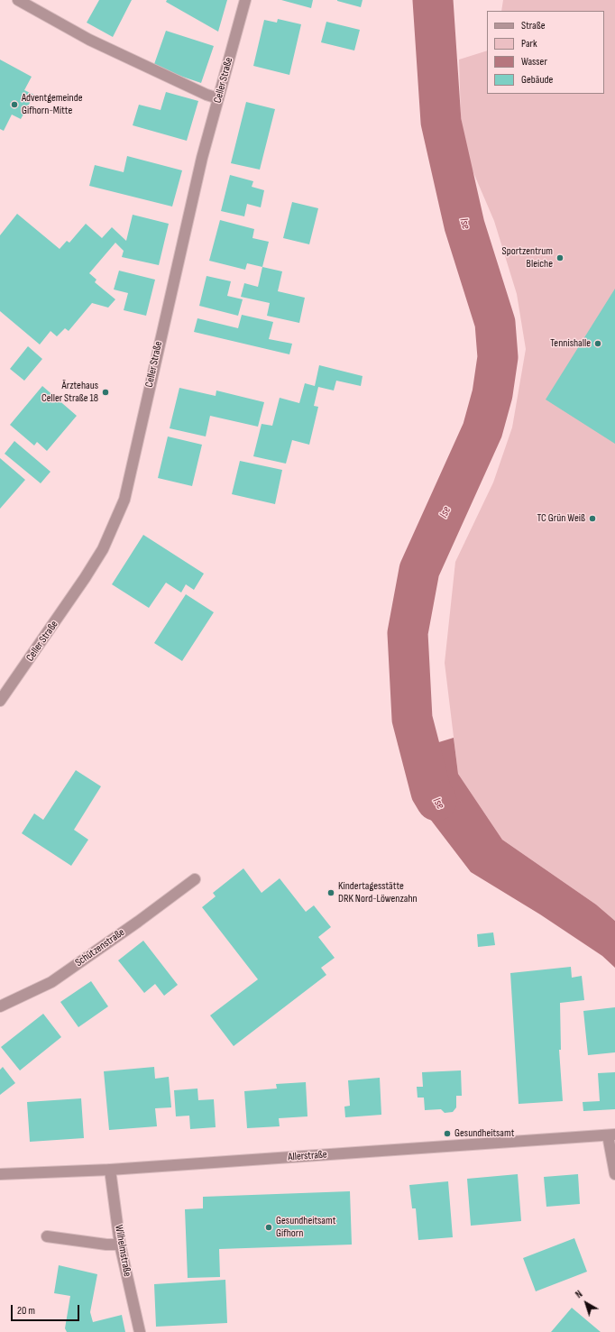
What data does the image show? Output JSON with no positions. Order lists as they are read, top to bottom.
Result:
{
  "streets": {
    "street": [
      "Celler Straße",
      "Schützenstraße",
      "Allerstraße",
      "Wilhelmstraße"
    ]
  },
  "crossings": [
    ["Allerstraße", "Wilhelmstraße"]
  ],
  "water": ["Ise"],
  "places": [
    "Adventgemeinde Gifhorn-Mitte",
    "Sportzentrum Bleiche",
    "Tennishalle",
    "Ärztehaus Celler Straße 18",
    "TC Grün Weiß",
    "Kindertagesstätte DRK Nord-Löwenzahn",
    "Gesundheitsamt",
    "Gesundheitsamt Gifhorn"
  ],
  "legend": [
    "Straße",
    "Park",
    "Wasser",
    "Gebäude"
  ],
  "scale_bar": "20 m",
  "north": "top left"
}
